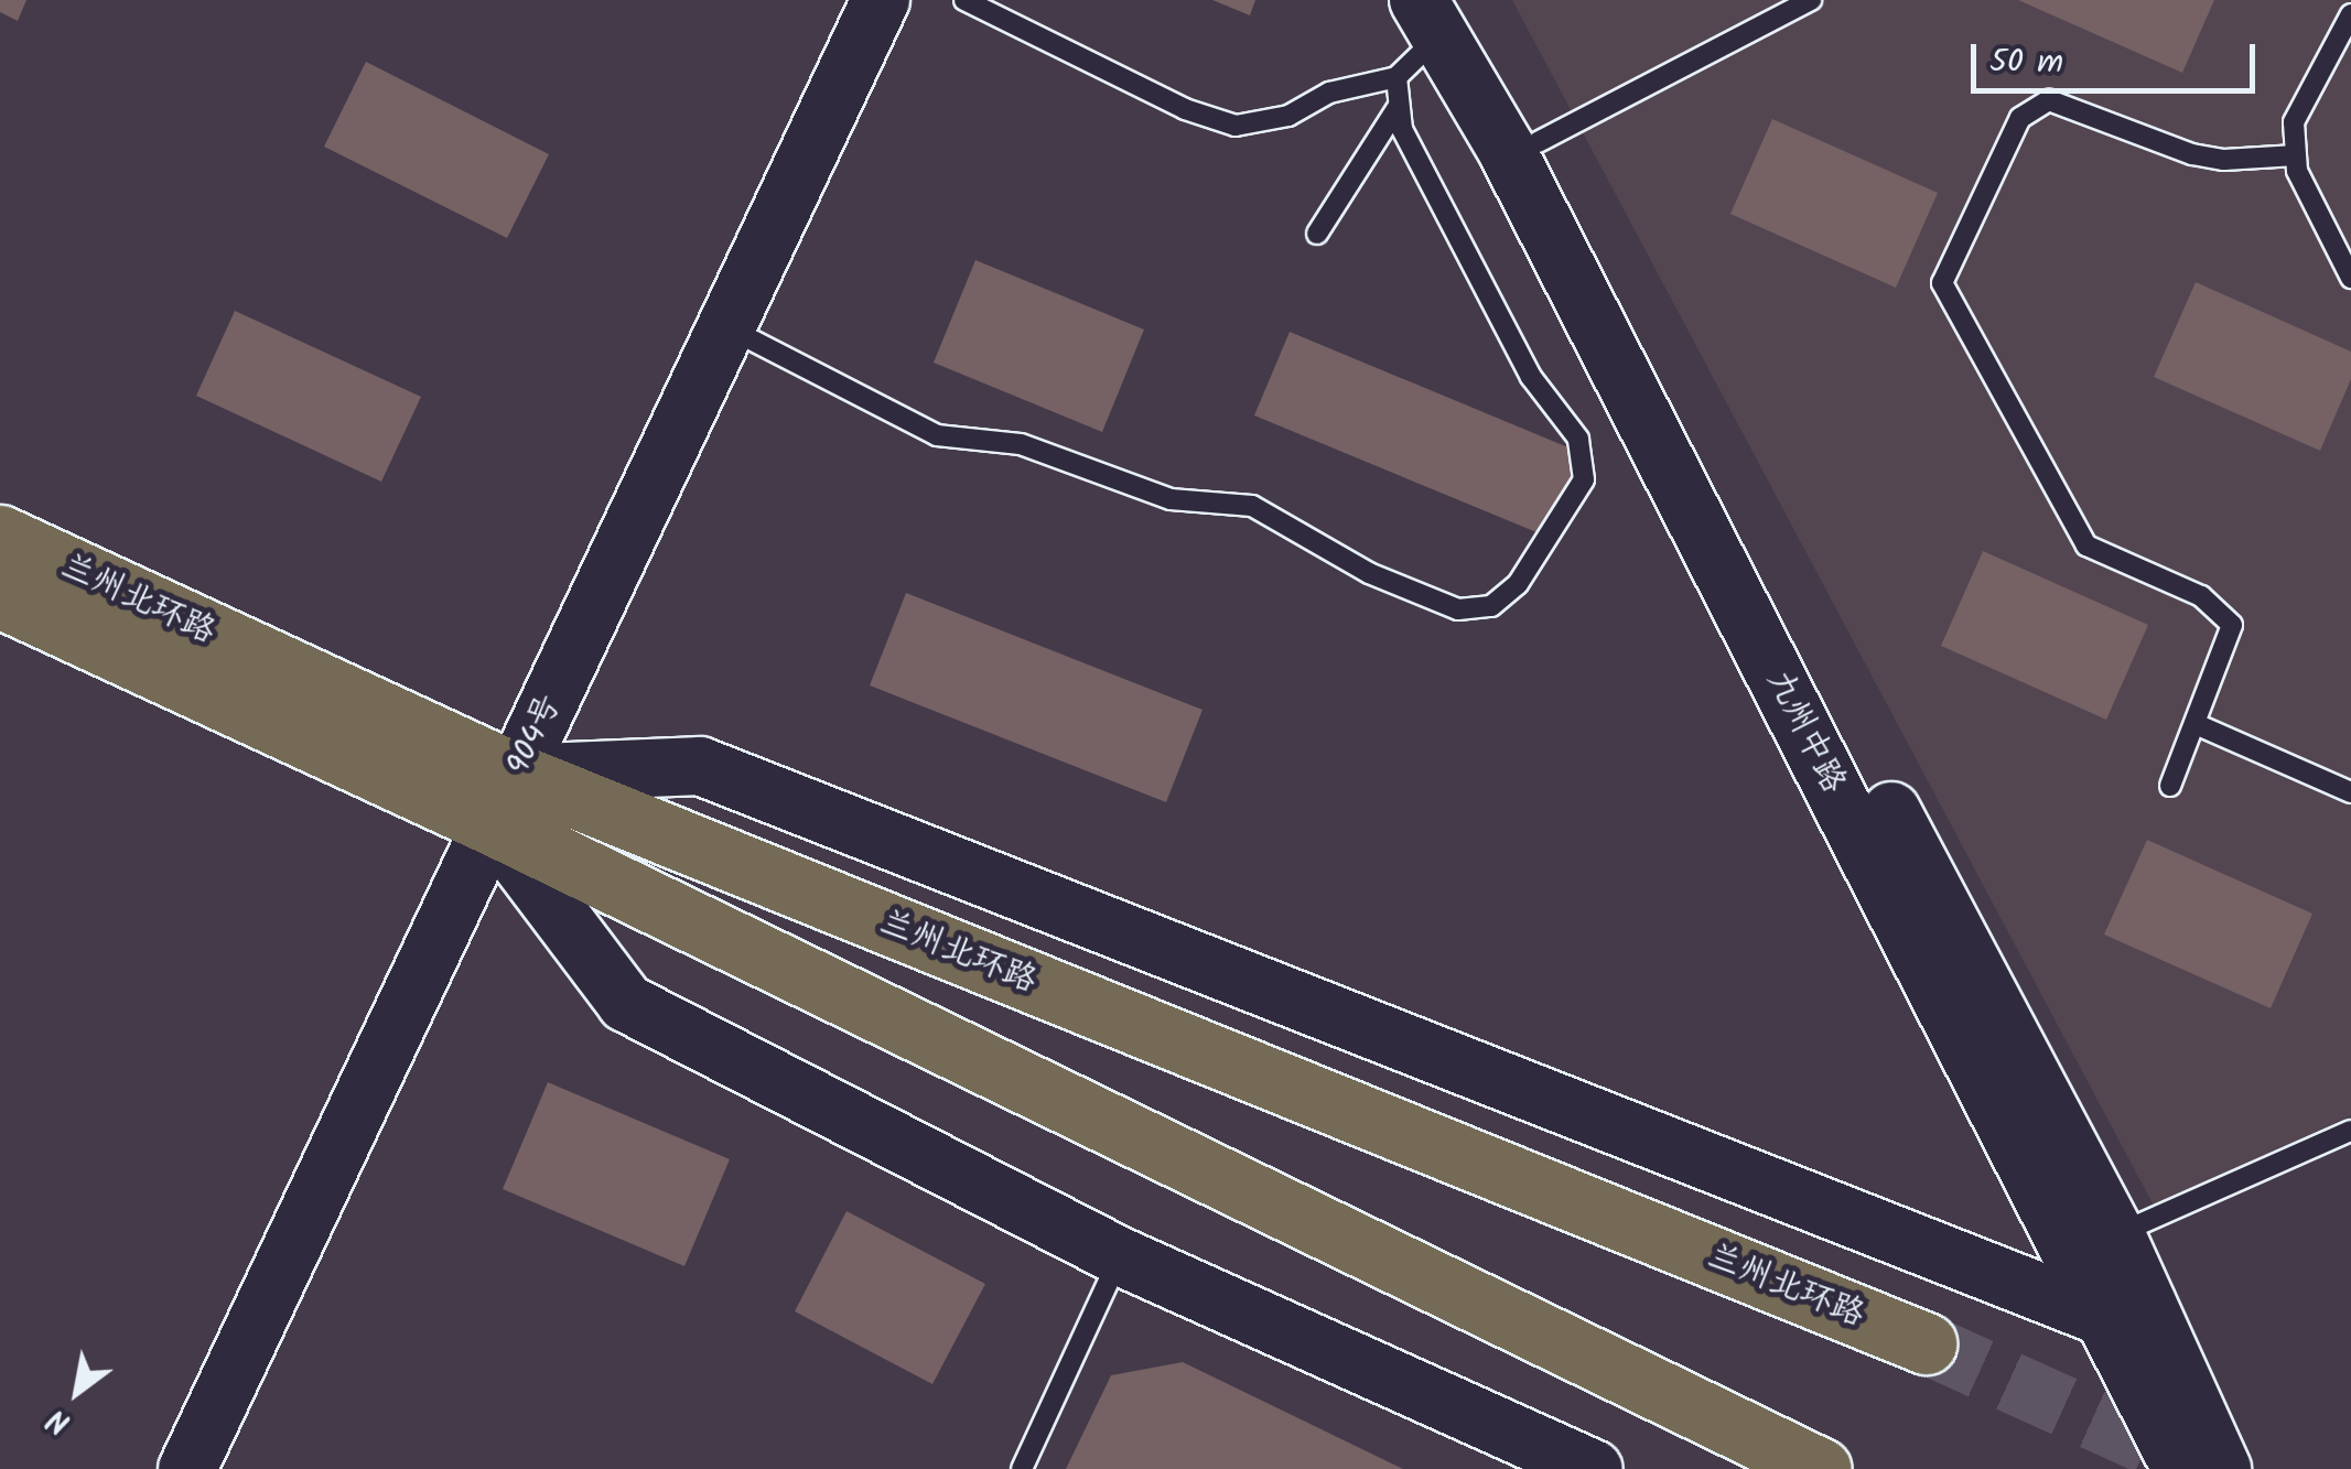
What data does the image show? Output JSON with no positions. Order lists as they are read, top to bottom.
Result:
{
  "streets": {
    "highway": ["兰州北环路"],
    "street": ["九州中路", "904号"]
  },
  "crossings": [
    ["兰州北环路", "904号"]
  ],
  "scale_bar": "50 m",
  "north": "bottom left"
}
